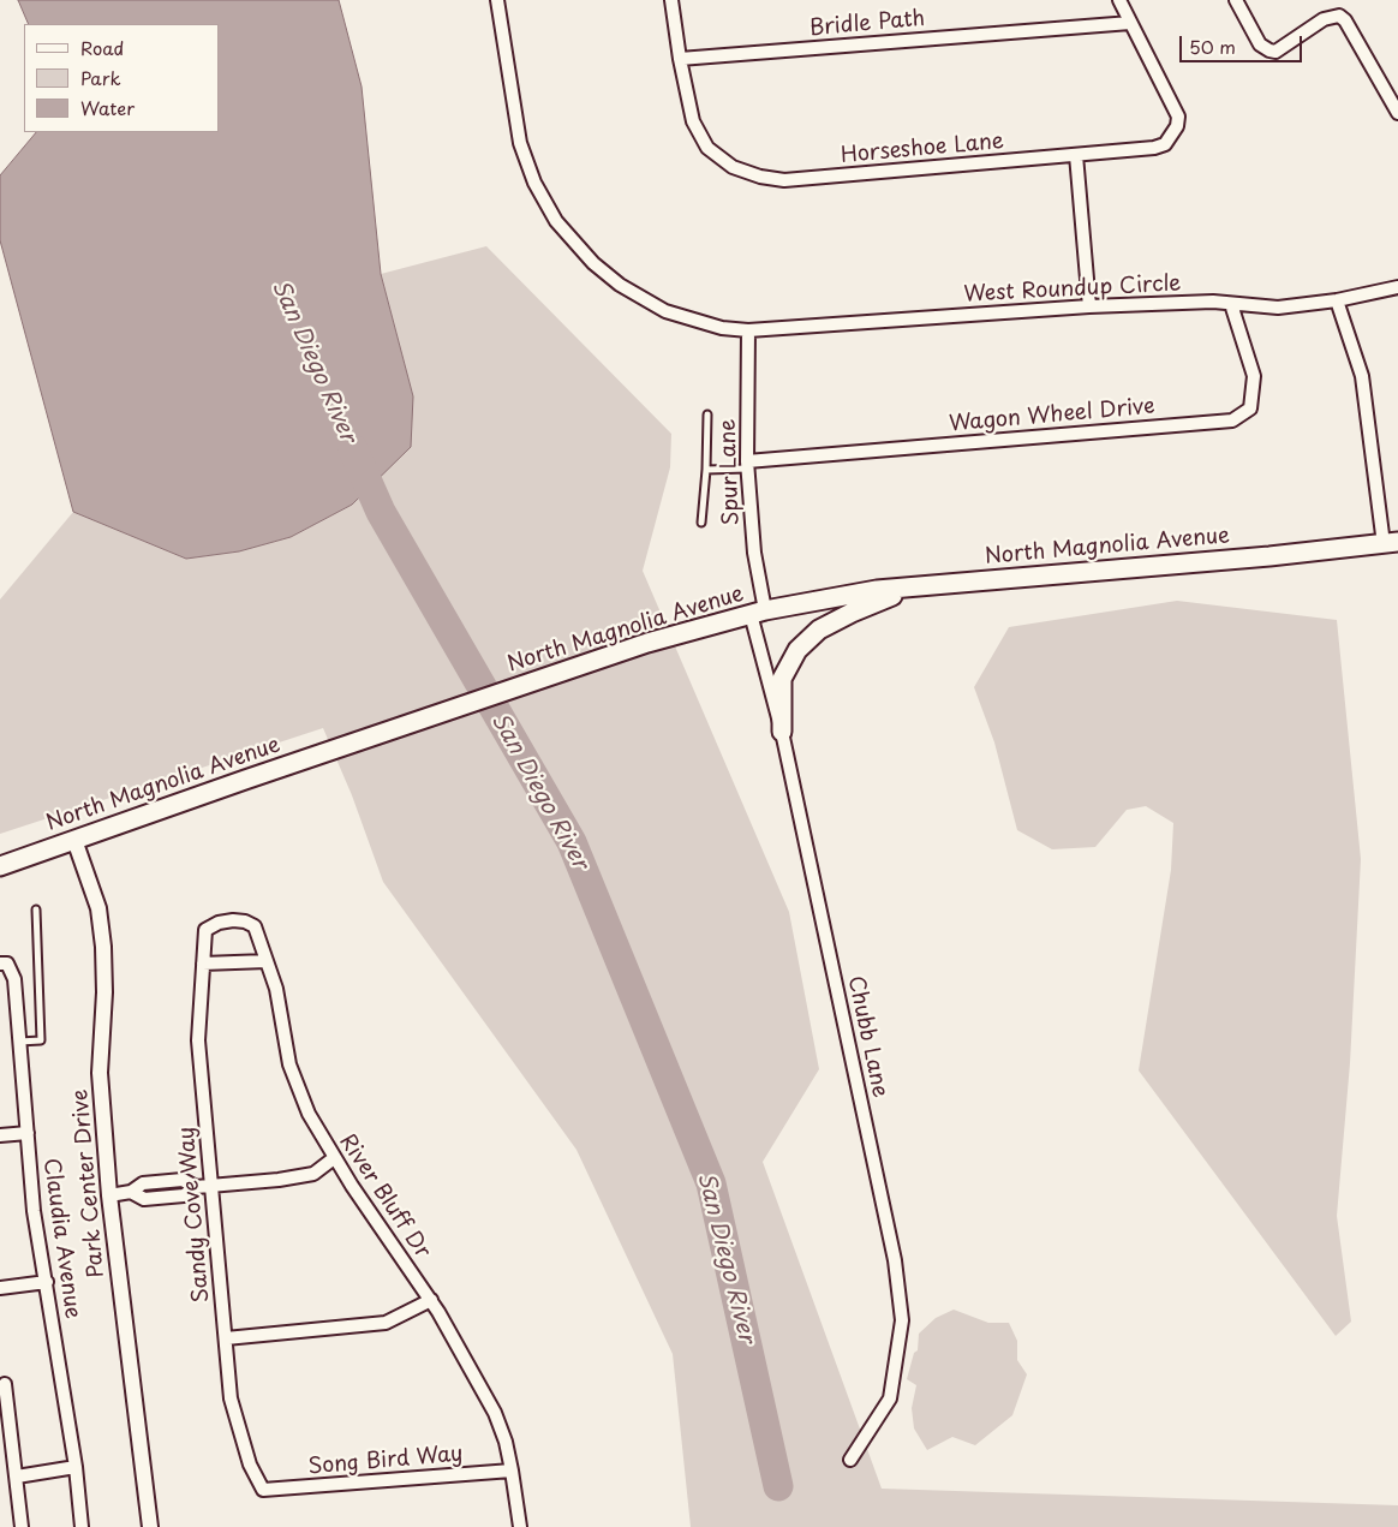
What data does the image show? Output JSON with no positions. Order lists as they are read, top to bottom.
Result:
{
  "streets": {
    "main road": ["North Magnolia Avenue"],
    "street": [
      "Bridle Path",
      "Horseshoe Lane",
      "West Roundup Circle",
      "Wagon Wheel Drive",
      "Spur Lane",
      "Chubb Lane",
      "Park Center Drive",
      "River Bluff Dr",
      "Sandy Cove Way",
      "Claudia Avenue",
      "Song Bird Way"
    ]
  },
  "crossings": [
    ["Bridle Path", "Horseshoe Lane"],
    ["West Roundup Circle", "Wagon Wheel Drive"],
    ["West Roundup Circle", "Spur Lane"],
    ["Wagon Wheel Drive", "Spur Lane"],
    ["Spur Lane", "North Magnolia Avenue"],
    ["Spur Lane", "Chubb Lane"],
    ["North Magnolia Avenue", "Chubb Lane"],
    ["North Magnolia Avenue", "Park Center Drive"],
    ["River Bluff Dr", "Sandy Cove Way"],
    ["River Bluff Dr", "Song Bird Way"],
    ["Sandy Cove Way", "Song Bird Way"]
  ],
  "water": ["San Diego River"],
  "legend": ["Road", "Park", "Water"],
  "scale_bar": "50 m"
}
